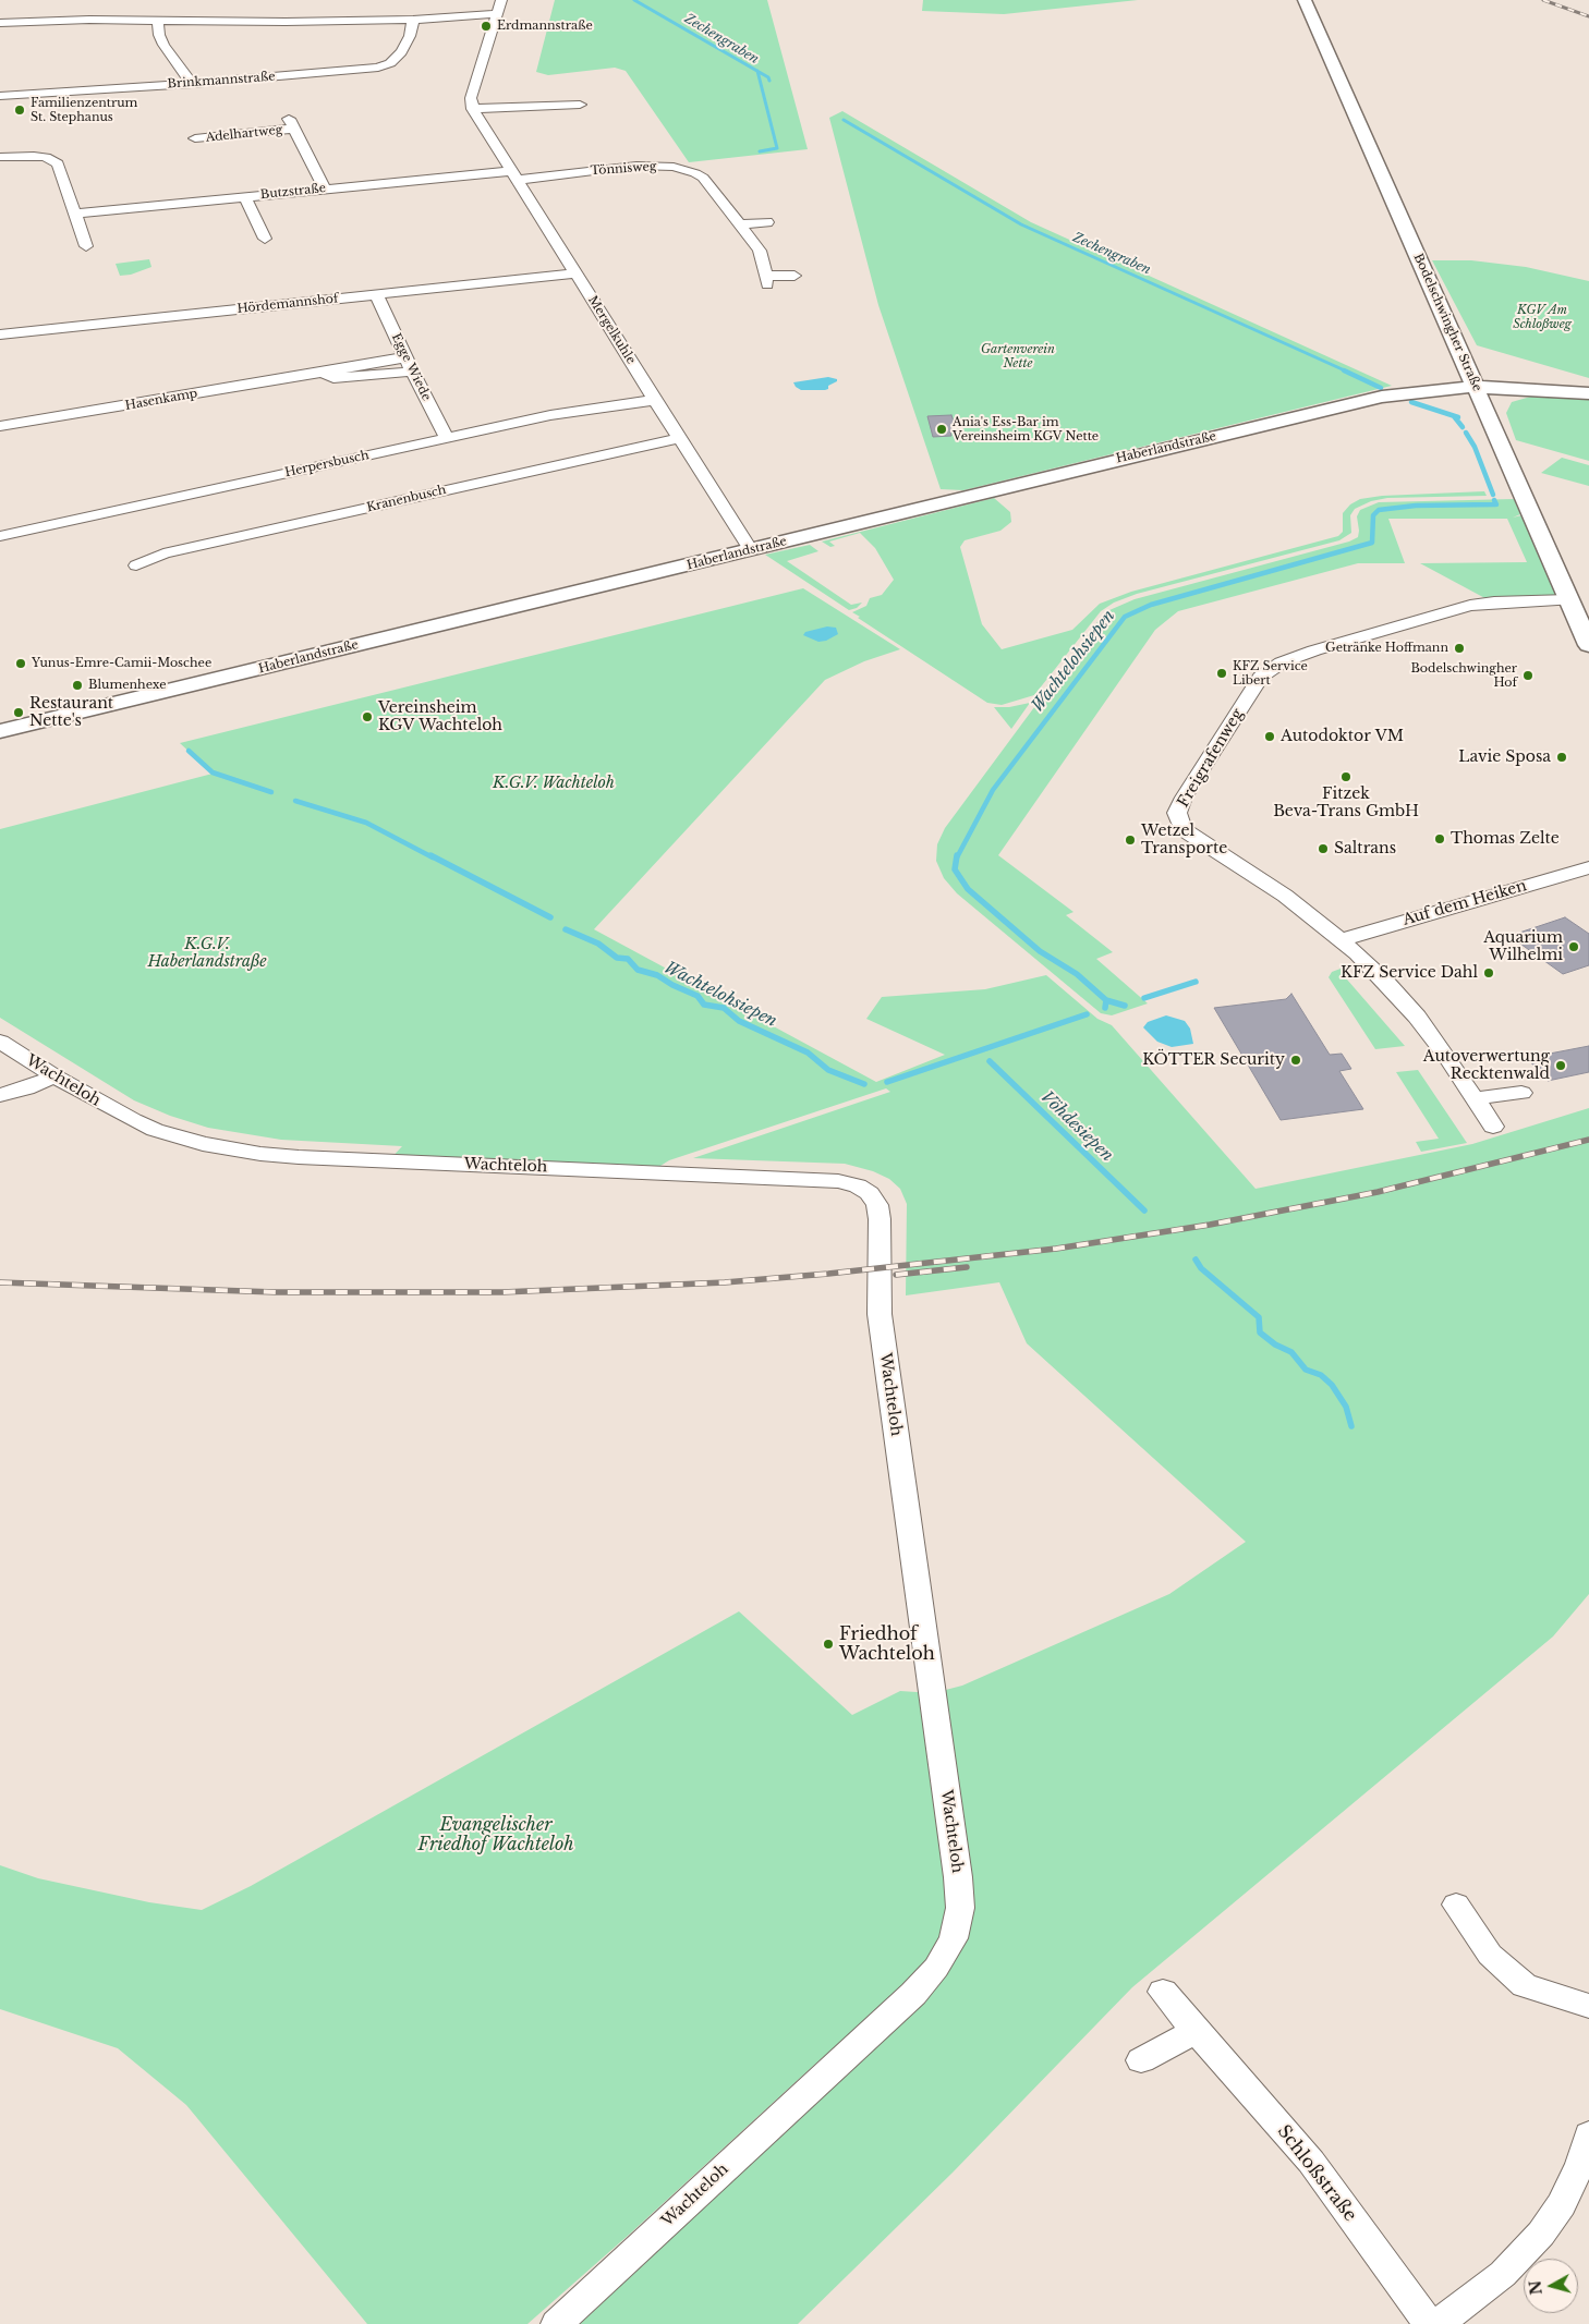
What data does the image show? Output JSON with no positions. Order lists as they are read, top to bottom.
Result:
{
  "streets": {
    "street": [
      "Brinkmannstraße",
      "Adelhartweg",
      "Tönnisweg",
      "Butzstraße",
      "Hördemannshof",
      "Bodelschwingher Straße",
      "Mergelkuhle",
      "Egge Wiede",
      "Hasenkamp",
      "Haberlandstraße",
      "Herpersbusch",
      "Kranenbusch",
      "Freigrafenweg",
      "Auf dem Heiken",
      "Wachteloh",
      "Schloßstraße"
    ]
  },
  "crossings": [
    ["Adelhartweg", "Butzstraße"],
    ["Tönnisweg", "Butzstraße"],
    ["Tönnisweg", "Mergelkuhle"],
    ["Butzstraße", "Mergelkuhle"],
    ["Hördemannshof", "Mergelkuhle"],
    ["Hördemannshof", "Egge Wiede"],
    ["Bodelschwingher Straße", "Haberlandstraße"],
    ["Bodelschwingher Straße", "Freigrafenweg"],
    ["Mergelkuhle", "Haberlandstraße"],
    ["Mergelkuhle", "Herpersbusch"],
    ["Mergelkuhle", "Kranenbusch"],
    ["Egge Wiede", "Hasenkamp"],
    ["Egge Wiede", "Herpersbusch"],
    ["Freigrafenweg", "Auf dem Heiken"]
  ],
  "water": ["Zechengraben", "Wachtelohsiepen", "Vöhdesiepen"],
  "parks": [
    "KGV Am Schloßweg",
    "Gartenverein Nette",
    "K.G.V. Wachteloh",
    "K.G.V. Haberlandstraße",
    "Evangelischer Friedhof Wachteloh"
  ],
  "places": [
    "Erdmannstraße",
    "Familienzentrum St. Stephanus",
    "Ania's Ess-Bar im Vereinsheim KGV Nette",
    "Getränke Hoffmann",
    "Yunus-Emre-Camii-Moschee",
    "KFZ Service Libert",
    "Bodelschwingher Hof",
    "Blumenhexe",
    "Restaurant Nette's",
    "Vereinsheim KGV Wachteloh",
    "Autodoktor VM",
    "Lavie Sposa",
    "Fitzek Beva-Trans GmbH",
    "Thomas Zelte",
    "Wetzel Transporte",
    "Saltrans",
    "Aquarium Wilhelmi",
    "KFZ Service Dahl",
    "KÖTTER Security",
    "Autoverwertung Recktenwald",
    "Friedhof Wachteloh"
  ],
  "north": "left"
}
